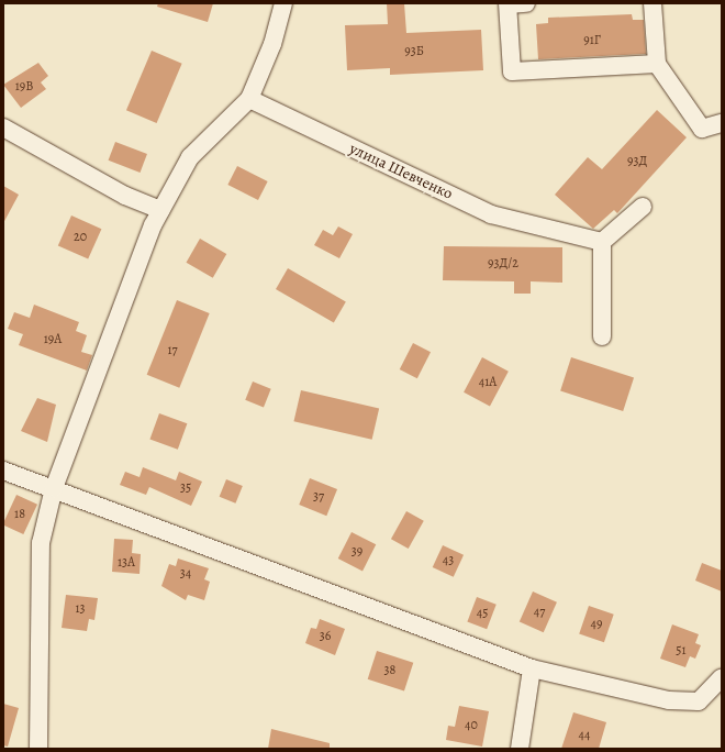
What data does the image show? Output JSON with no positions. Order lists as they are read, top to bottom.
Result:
{
  "streets": {
    "street": ["улица Шевченко"]
  },
  "house_numbers": [
    "91Г",
    "93Б",
    "19В",
    "93Д",
    "20",
    "93Д/2",
    "19А",
    "17",
    "41А",
    "35",
    "37",
    "18",
    "39",
    "43",
    "13А",
    "34",
    "13",
    "47",
    "45",
    "49",
    "36",
    "51",
    "38",
    "40",
    "44"
  ]
}
